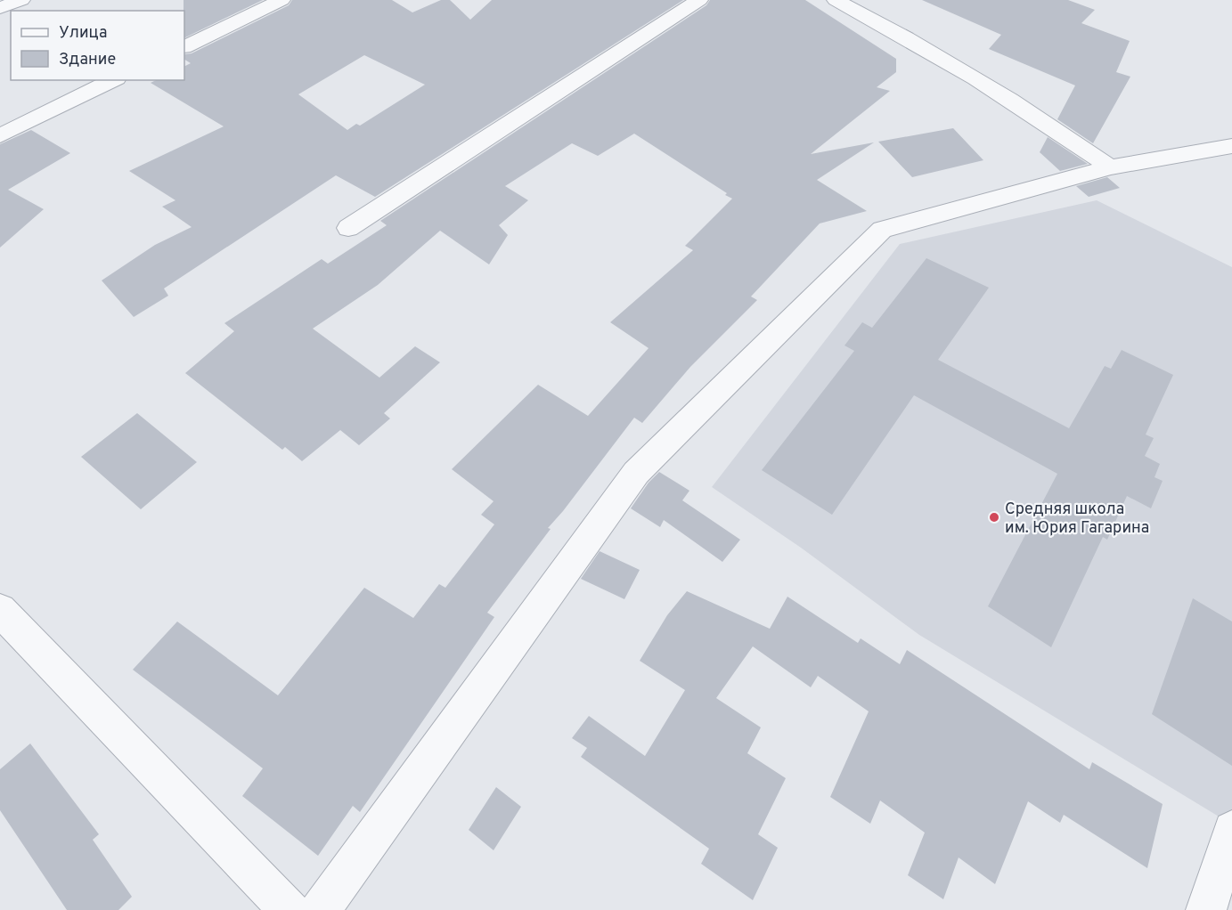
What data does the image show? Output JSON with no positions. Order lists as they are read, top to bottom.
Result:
{
  "places": ["Средняя школа им. Юрия Гагарина"],
  "legend": ["Улица", "Здание"]
}
